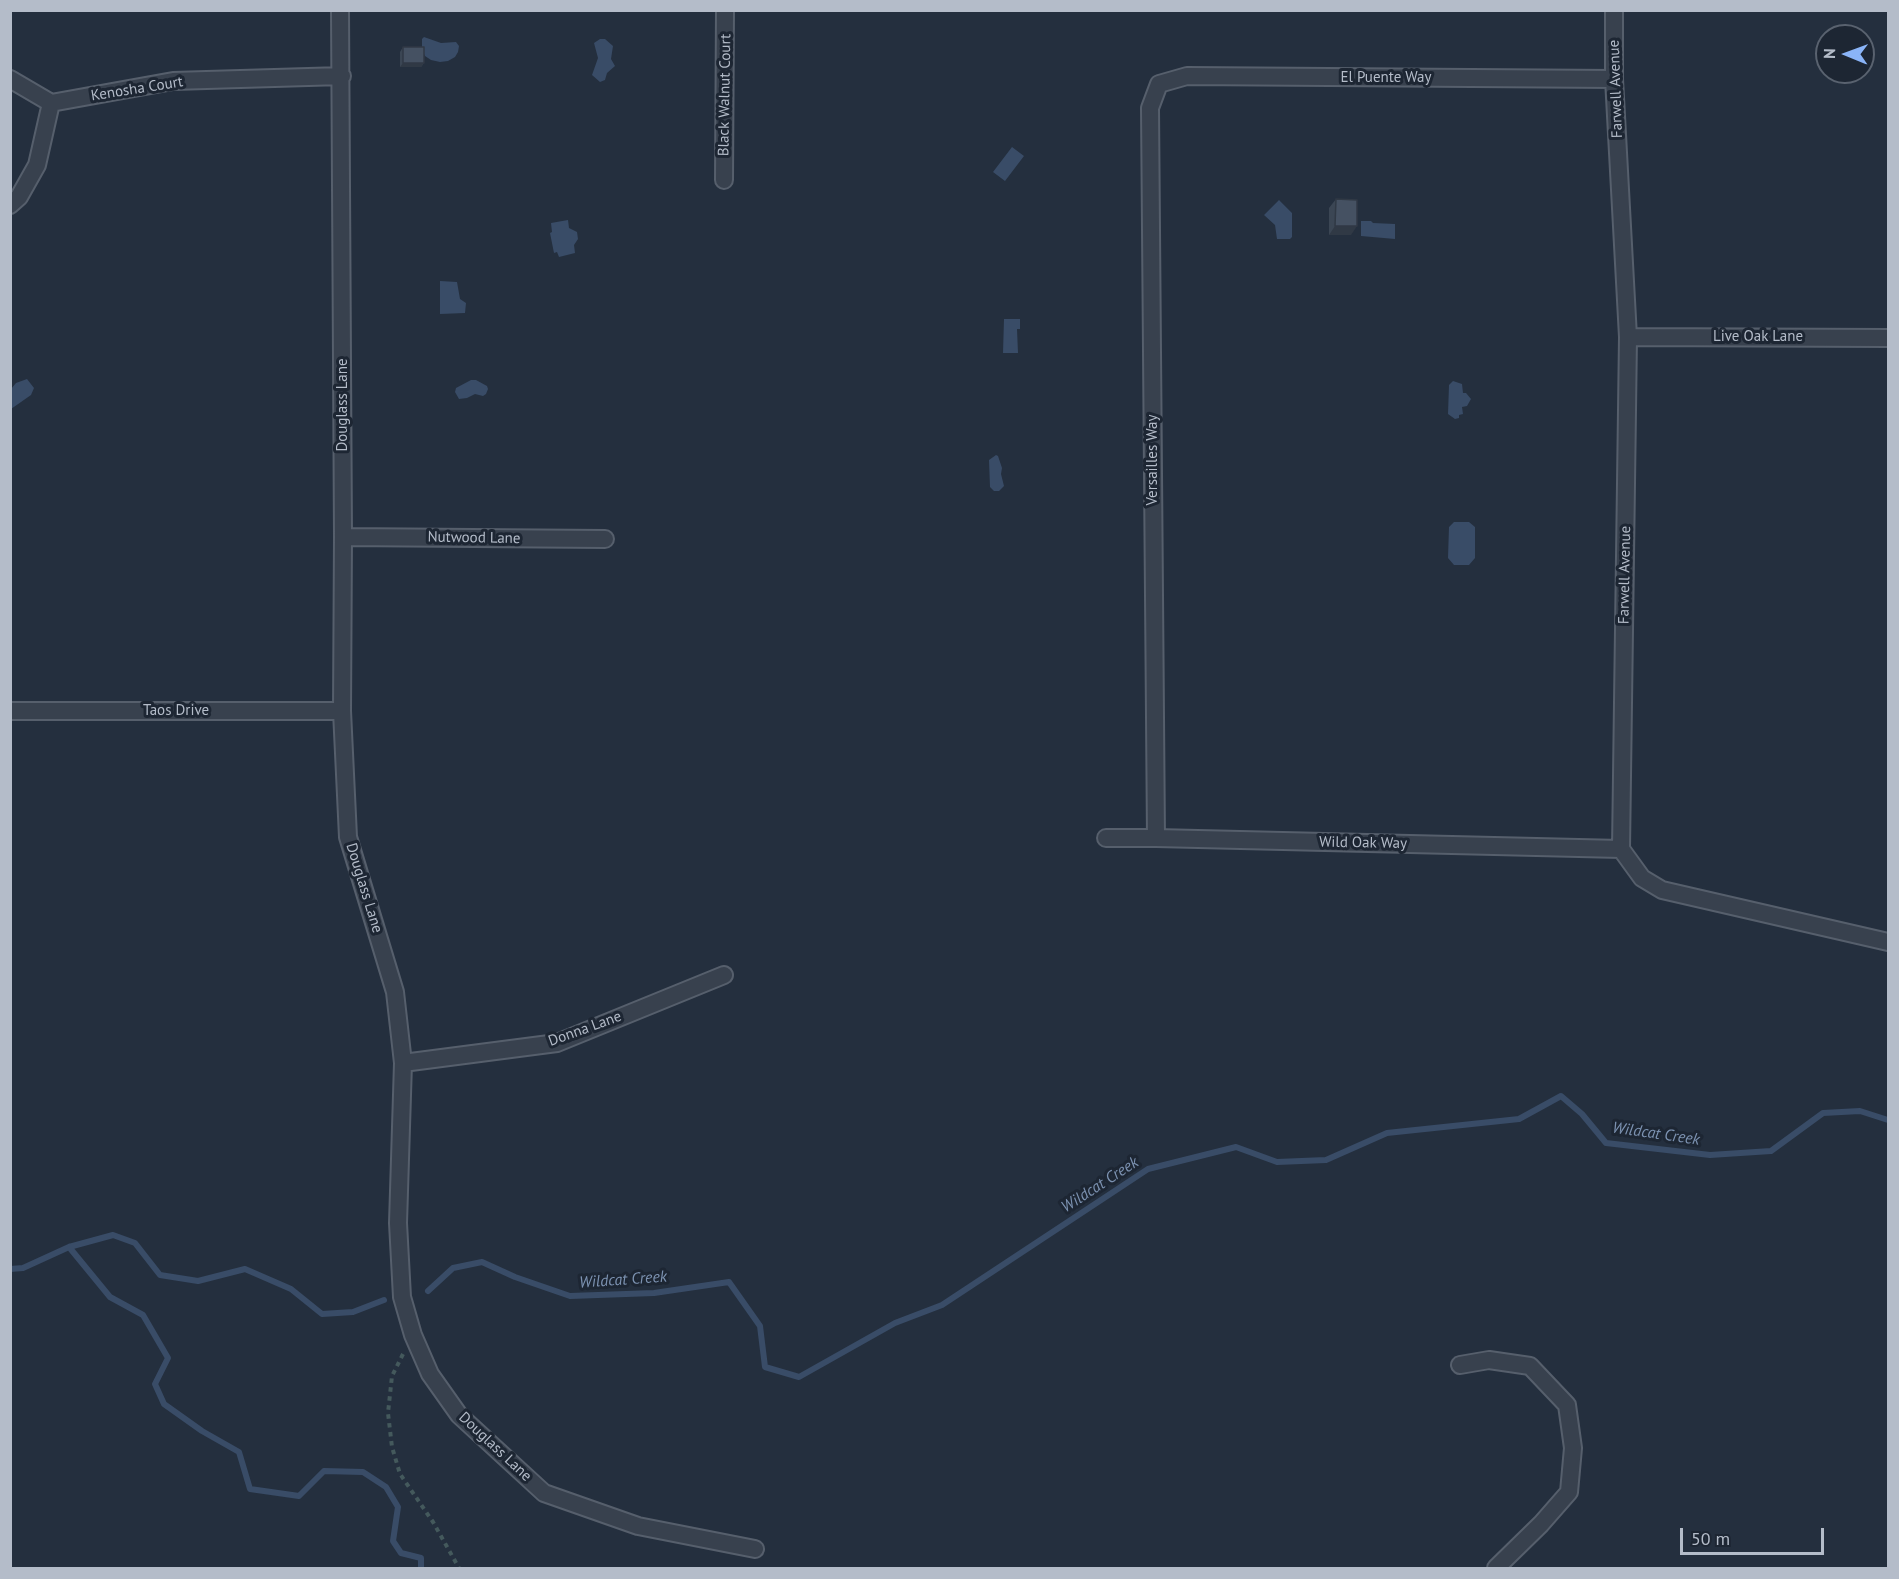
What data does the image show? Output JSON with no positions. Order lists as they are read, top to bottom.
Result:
{
  "streets": {
    "street": [
      "El Puente Way",
      "Kenosha Court",
      "Farwell Avenue",
      "Black Walnut Court",
      "Live Oak Lane",
      "Douglass Lane",
      "Versailles Way",
      "Nutwood Lane",
      "Taos Drive",
      "Wild Oak Way",
      "Donna Lane"
    ]
  },
  "crossings": [
    ["El Puente Way", "Farwell Avenue"],
    ["El Puente Way", "Versailles Way"],
    ["Kenosha Court", "Douglass Lane"],
    ["Farwell Avenue", "Live Oak Lane"],
    ["Farwell Avenue", "Wild Oak Way"],
    ["Douglass Lane", "Nutwood Lane"],
    ["Douglass Lane", "Taos Drive"],
    ["Douglass Lane", "Donna Lane"],
    ["Versailles Way", "Wild Oak Way"]
  ],
  "water": ["Wildcat Creek"],
  "scale_bar": "50 m",
  "north": "left"
}
